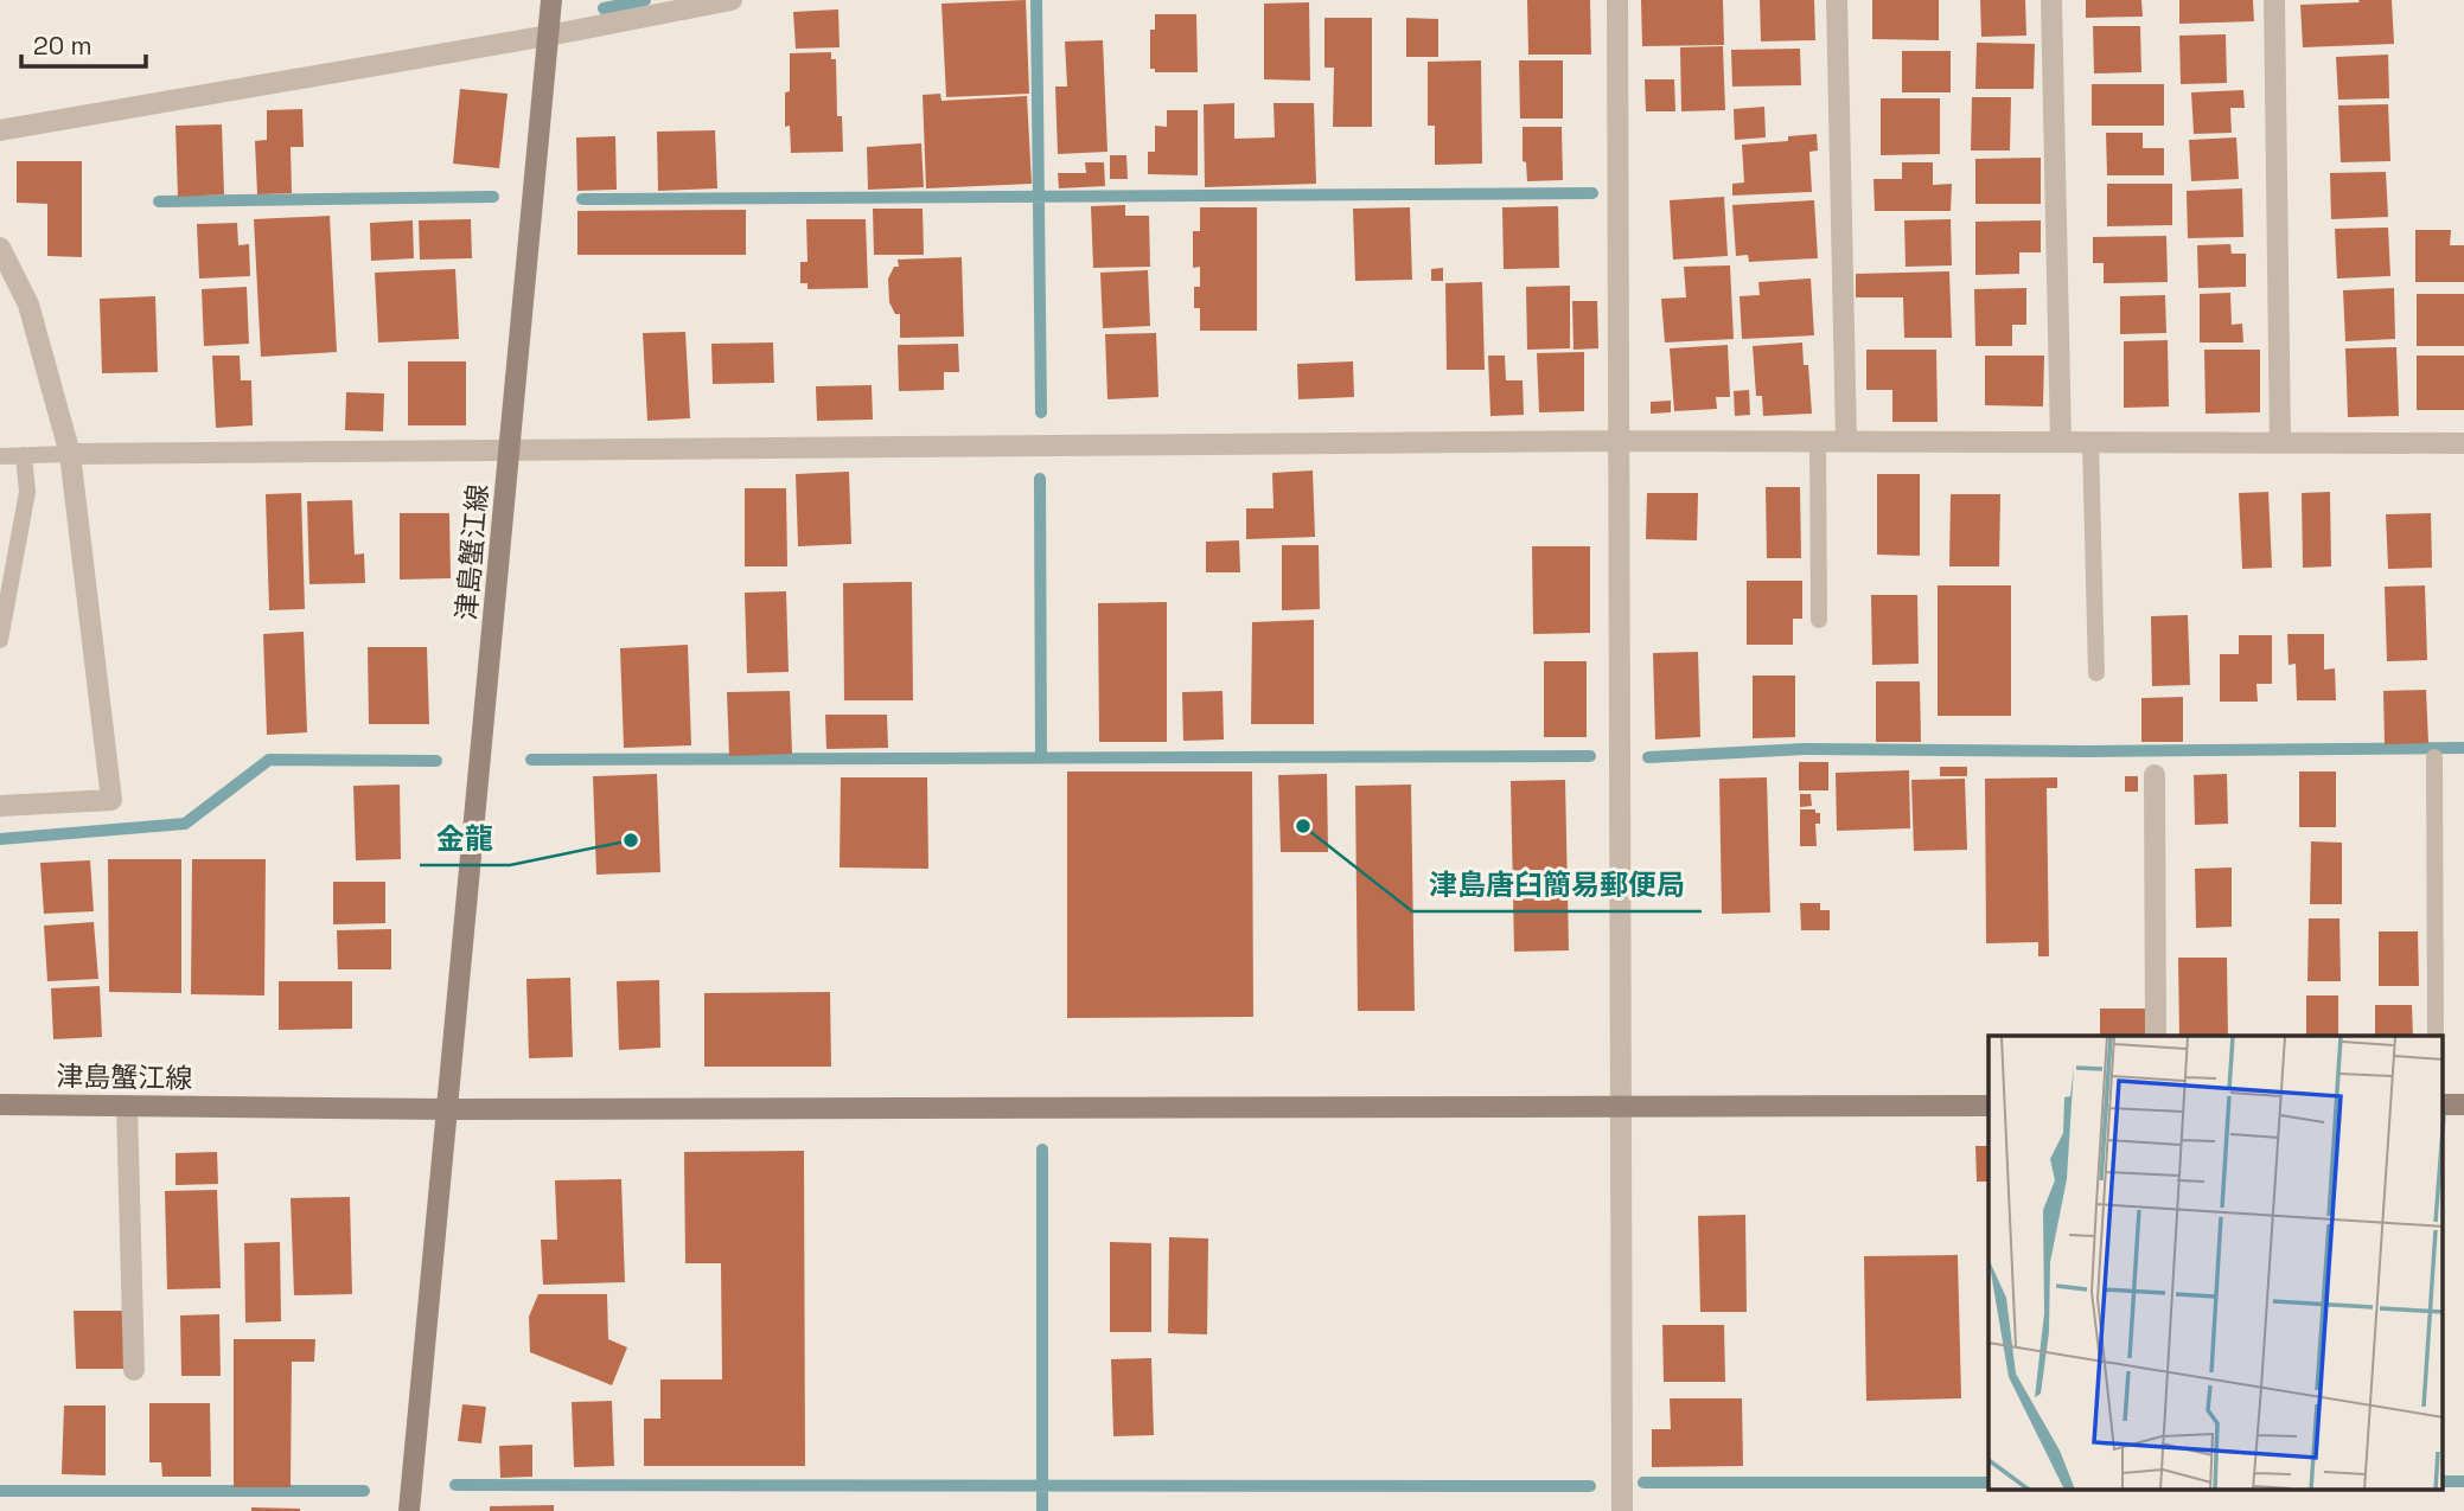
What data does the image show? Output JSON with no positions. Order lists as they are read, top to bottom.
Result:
{
  "streets": {
    "main road": ["津島蟹江線"]
  },
  "places": ["津島唐臼簡易郵便局", "金龍"],
  "scale_bar": "20 m"
}
